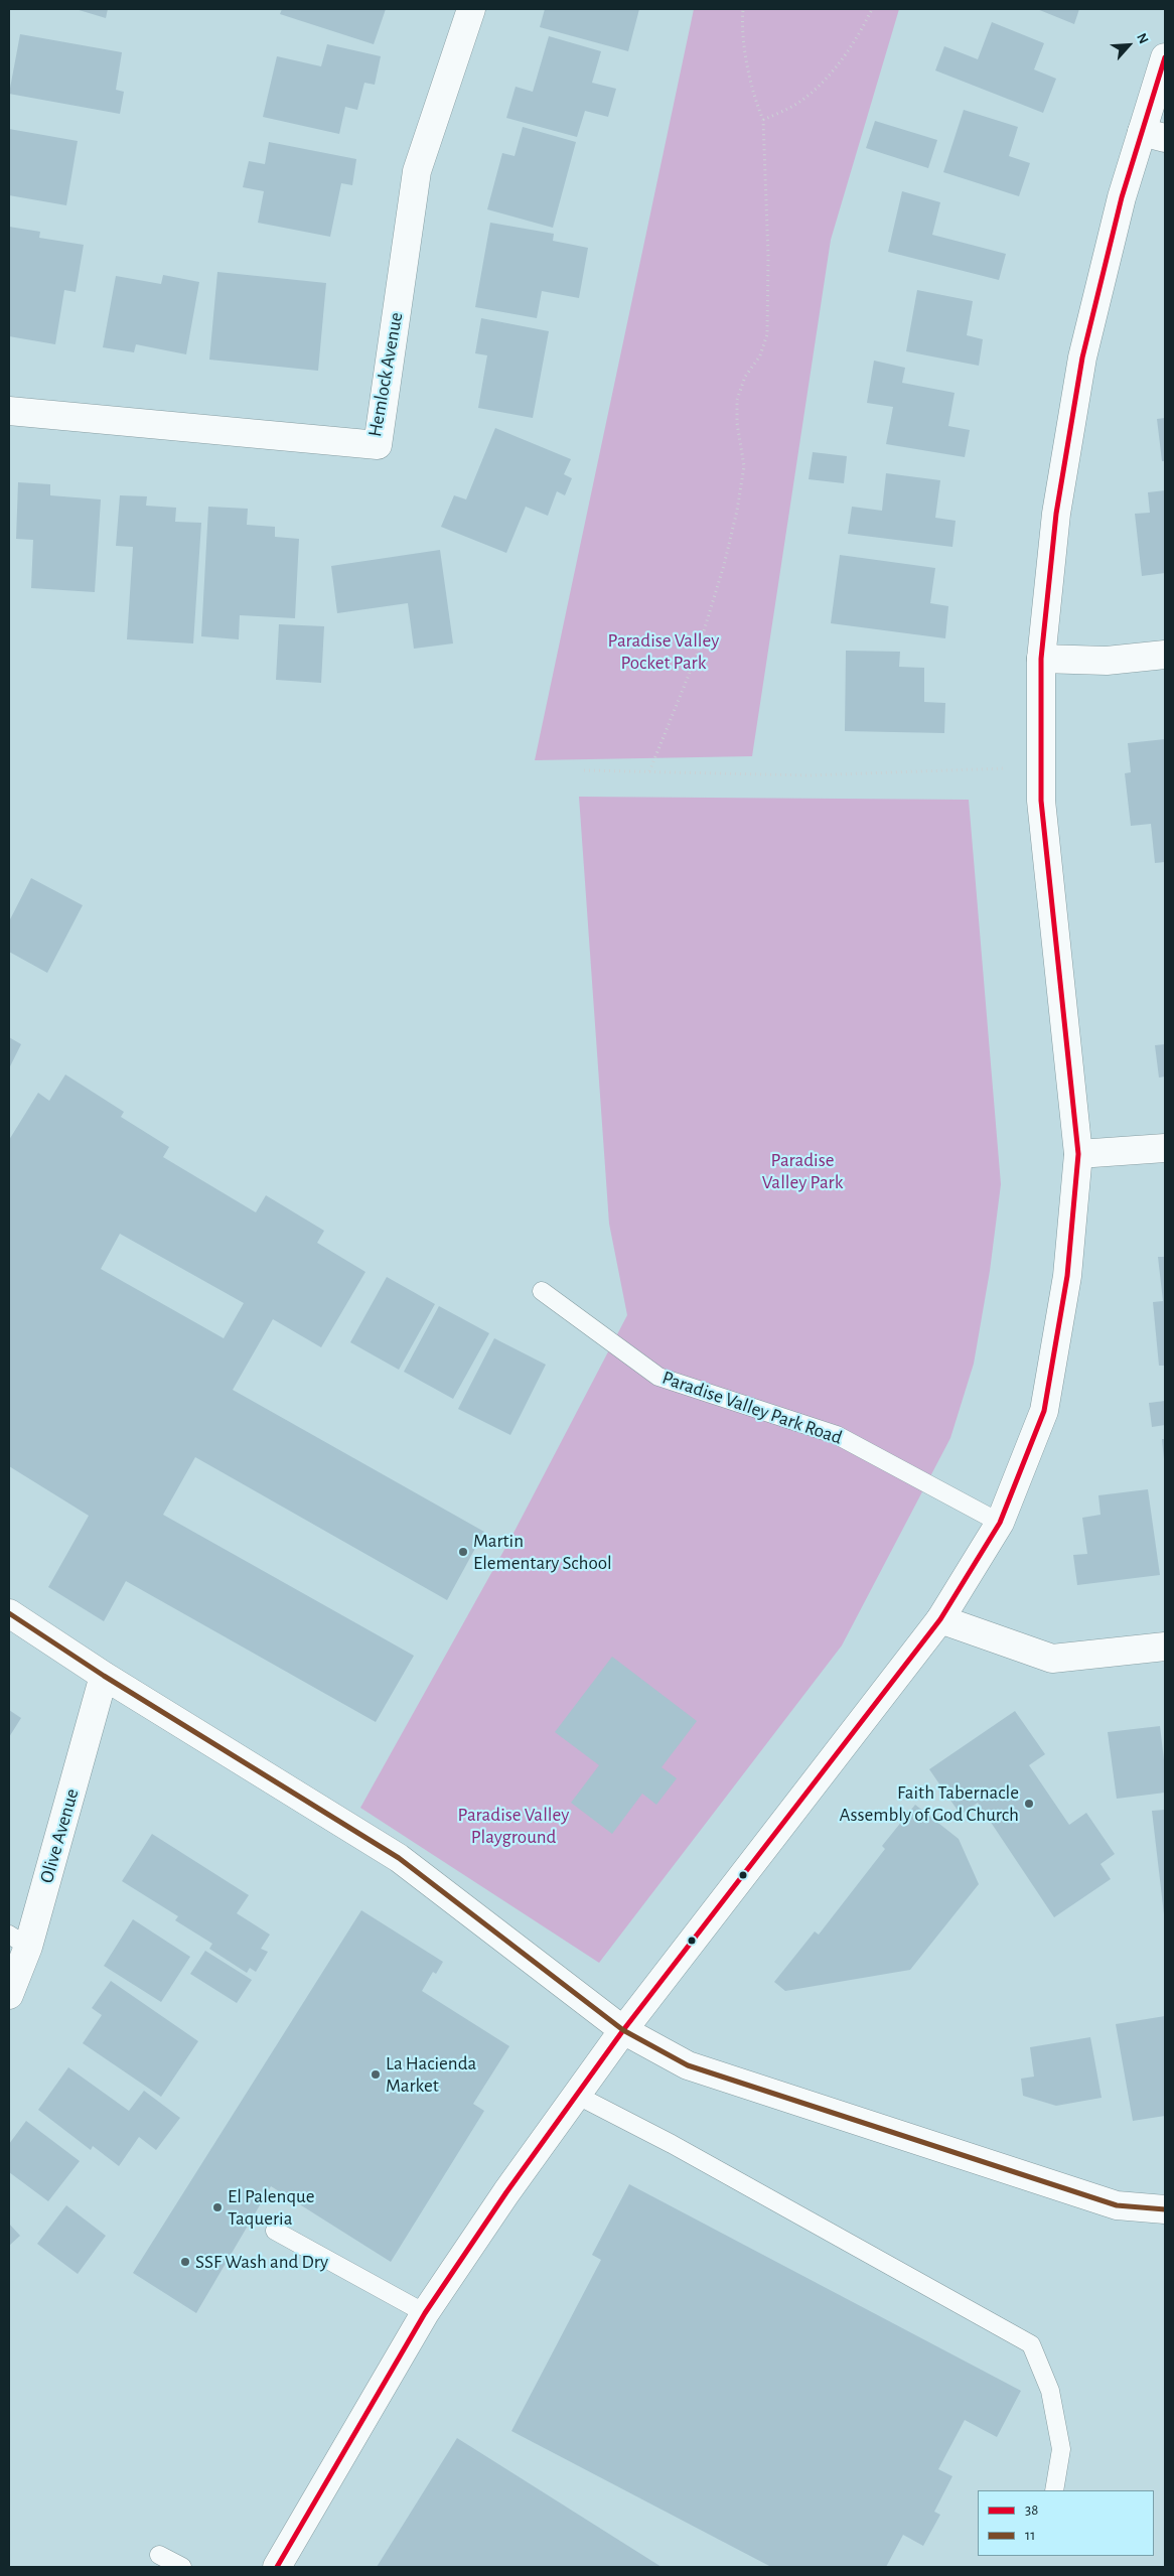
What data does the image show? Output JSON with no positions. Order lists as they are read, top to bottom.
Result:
{
  "streets": {
    "street": ["Hemlock Avenue", "Olive Avenue"],
    "lane": ["Paradise Valley Park Road"]
  },
  "parks": ["Paradise Valley Pocket Park", "Paradise Valley Park", "Paradise Valley Playground"],
  "places": [
    "Martin Elementary School",
    "Faith Tabernacle Assembly of God Church",
    "La Hacienda Market",
    "El Palenque Taqueria",
    "SSF Wash and Dry"
  ],
  "lines": ["transit line 38", "transit line 11"],
  "legend": ["38", "11"],
  "north": "top right"
}
